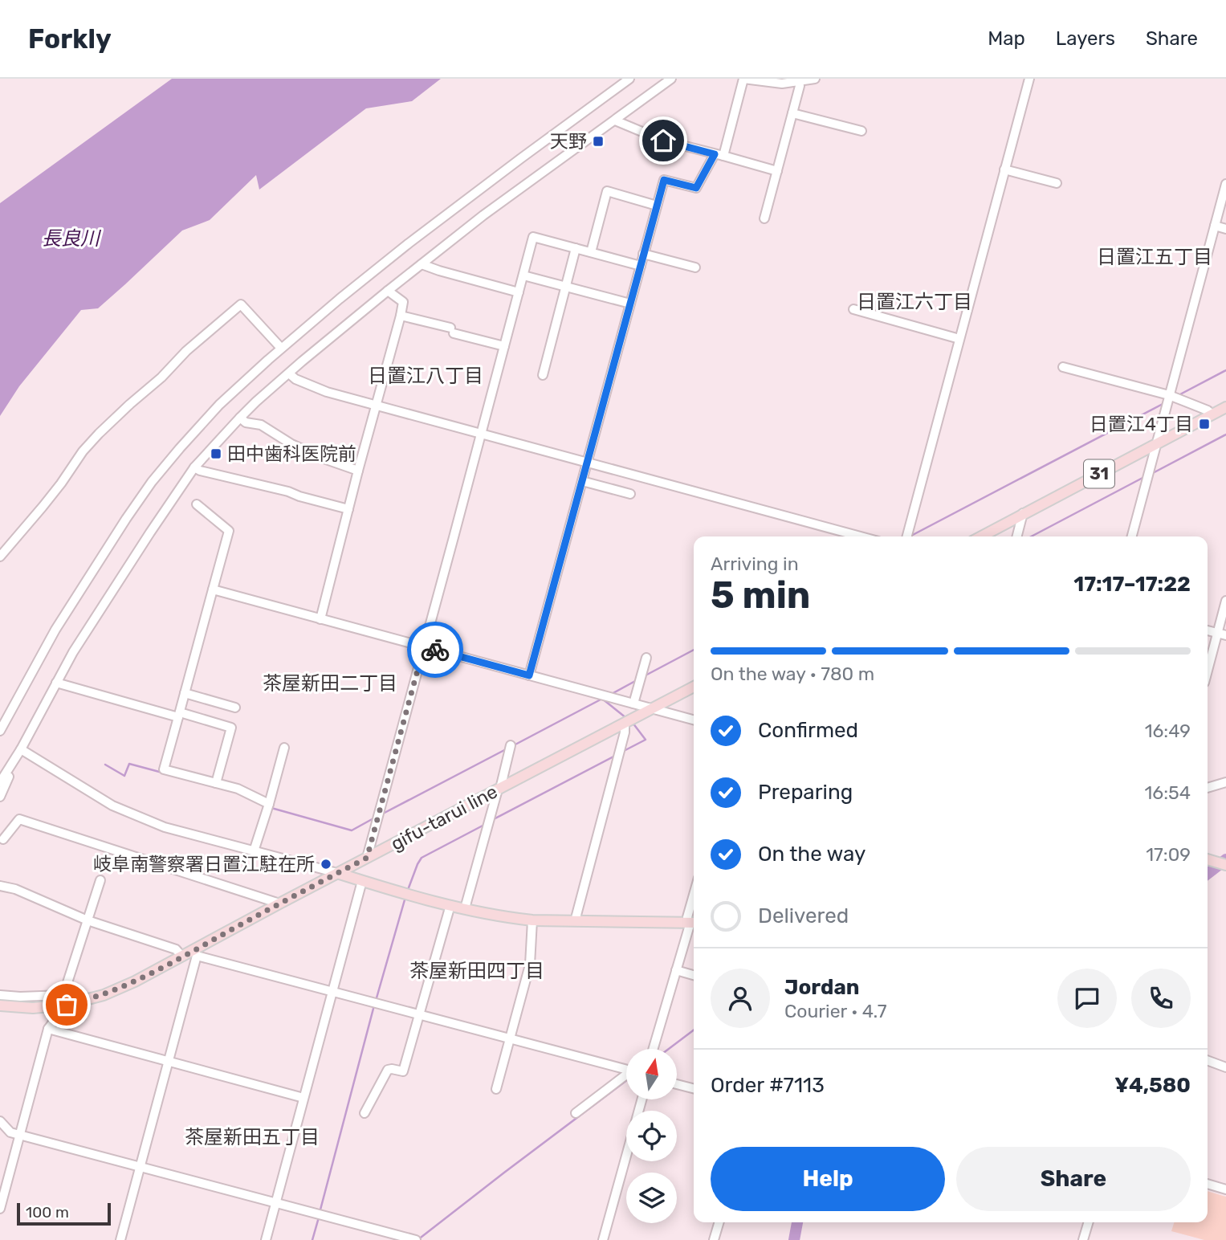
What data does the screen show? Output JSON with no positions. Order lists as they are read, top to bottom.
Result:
{
  "streets": {
    "main road": ["31", "gifu-tarui line"]
  },
  "districts": [
    "日置江五丁目",
    "日置江六丁目",
    "日置江八丁目",
    "茶屋新田二丁目",
    "茶屋新田四丁目",
    "茶屋新田五丁目"
  ],
  "water": ["長良川"],
  "places": {
    "transit": ["天野", "日置江4丁目", "田中歯科医院前"],
    "other": ["岐阜南警察署日置江駐在所"]
  },
  "scale_bar": "100 m",
  "north": "top",
  "page": {
    "header": "Forkly",
    "nav": ["Map", "Layers", "Share"],
    "heading": ["5 min", "Arriving in", "17:17–17:22"],
    "panel": [
      "Jordan",
      "Courier · 4.7",
      "Order #7113",
      "¥4,580"
    ],
    "bar": "On the way · 780 m",
    "list": [
      ["Confirmed", "16:49"],
      ["Preparing", "16:54"],
      ["On the way", "17:09"],
      "Delivered"
    ],
    "buttons": ["Help", "Share"],
    "scale": "100 m"
  }
}
